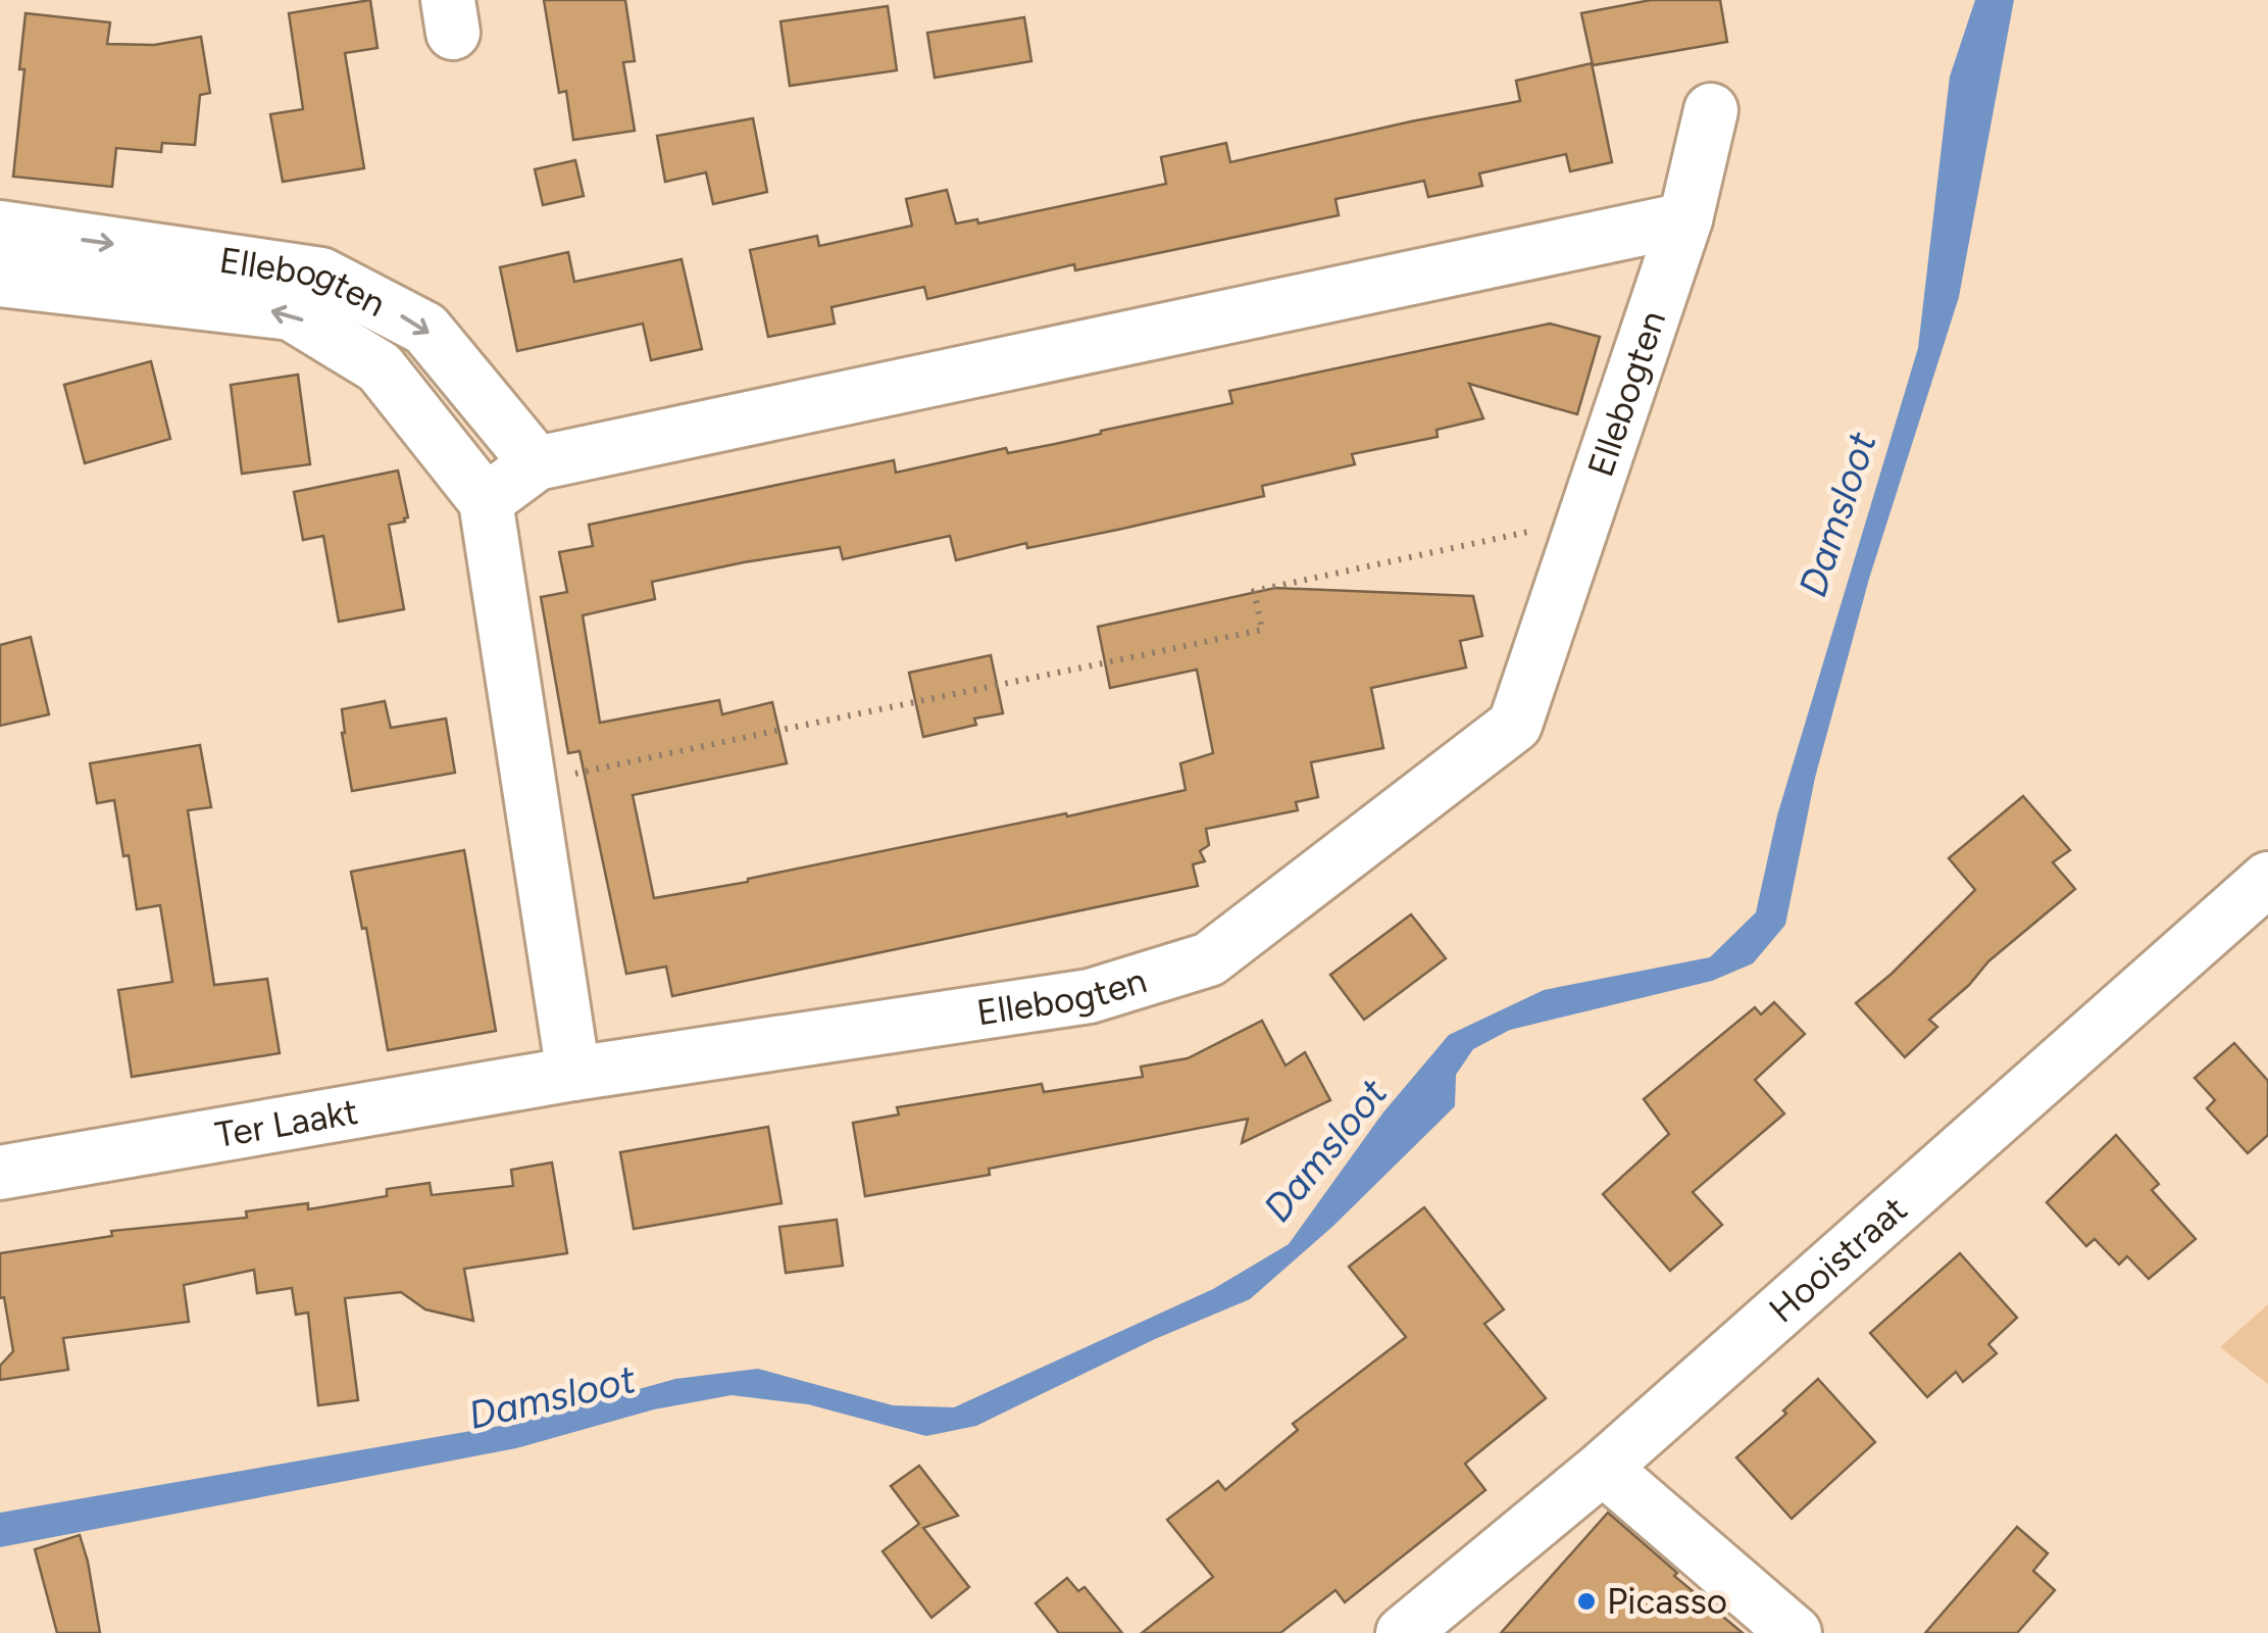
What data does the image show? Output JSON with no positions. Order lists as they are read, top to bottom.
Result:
{
  "streets": {
    "street": ["Ellebogten", "Ter Laakt", "Hooistraat"]
  },
  "crossings": [
    ["Ellebogten", "Ter Laakt"]
  ],
  "water": ["Damsloot"],
  "places": ["Picasso"]
}
